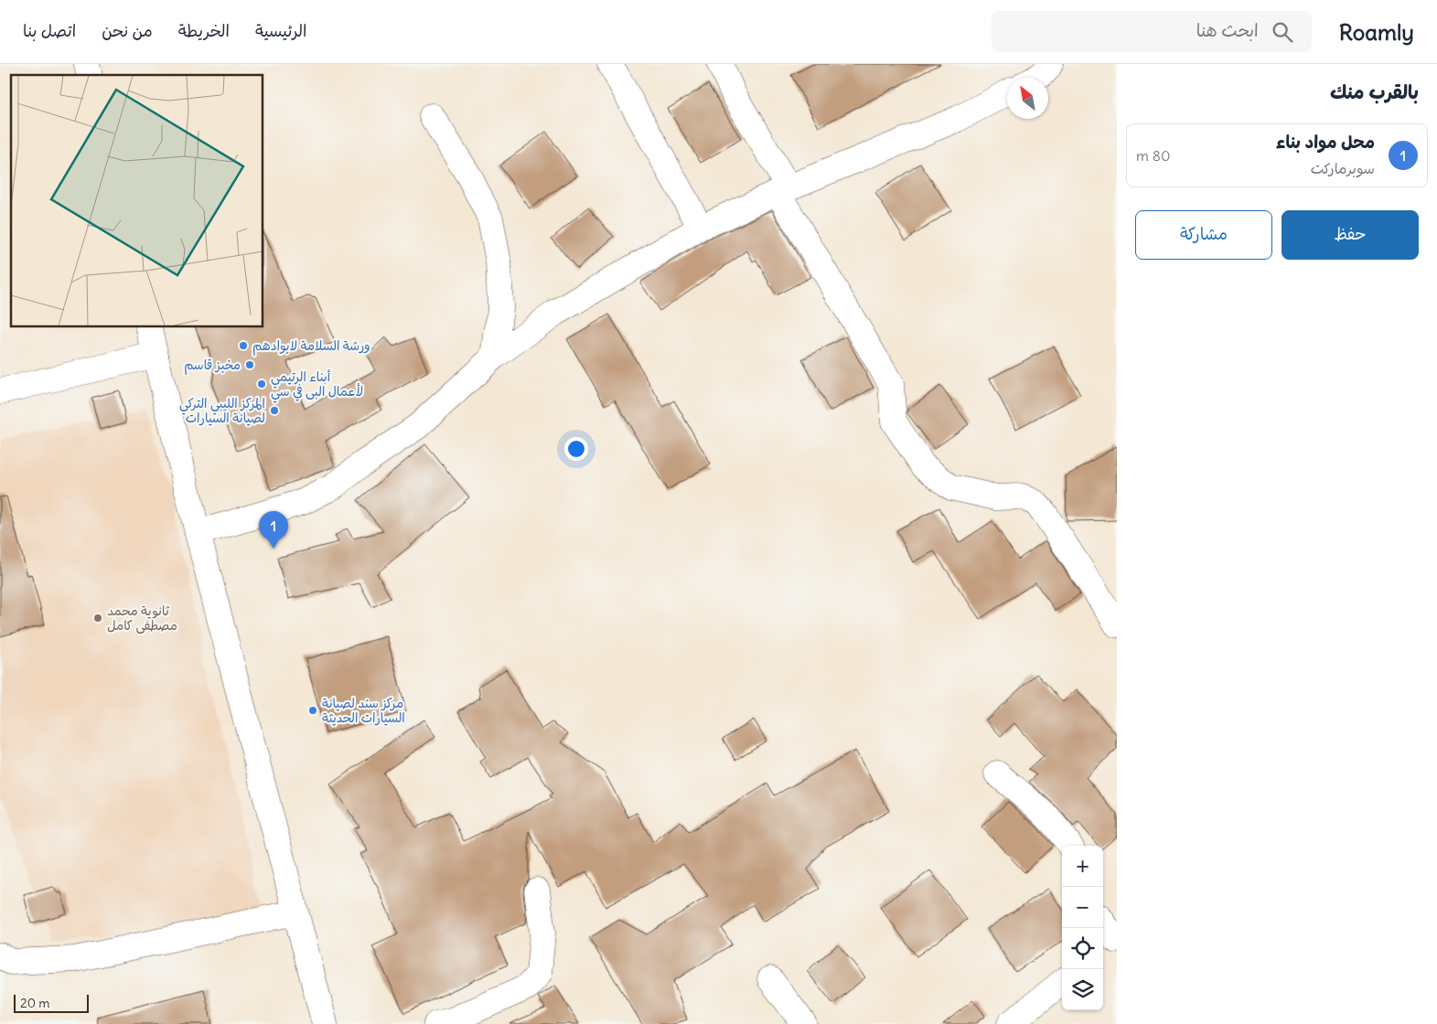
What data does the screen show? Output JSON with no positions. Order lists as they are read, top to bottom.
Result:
{
  "places": [
    "ورشة السلامة لابوادهم",
    "مخبز قاسم",
    "أبناء الرتيمي لأعمال البى في سي",
    "المركز الليبي التركي لصيانة السيارات",
    "ثانوية محمد مصطفى كامل",
    "مركز سند لصيانة السيارات الحديثة"
  ],
  "scale_bar": "20 m",
  "north": "top left",
  "page": {
    "header": "Roamly",
    "search": "ابحث هنا",
    "nav": [
      "الرئيسية",
      "الخريطة",
      "من نحن",
      "اتصل بنا"
    ],
    "heading": "بالقرب منك",
    "list": [
      {
        "mark": "1",
        "name": "محل مواد بناء",
        "note": "سوبرماركت",
        "value": "80 m"
      }
    ],
    "buttons": ["حفظ", "مشاركة"],
    "pins": "1",
    "map_buttons": ["+", "−"],
    "scale": "20 m"
  }
}
